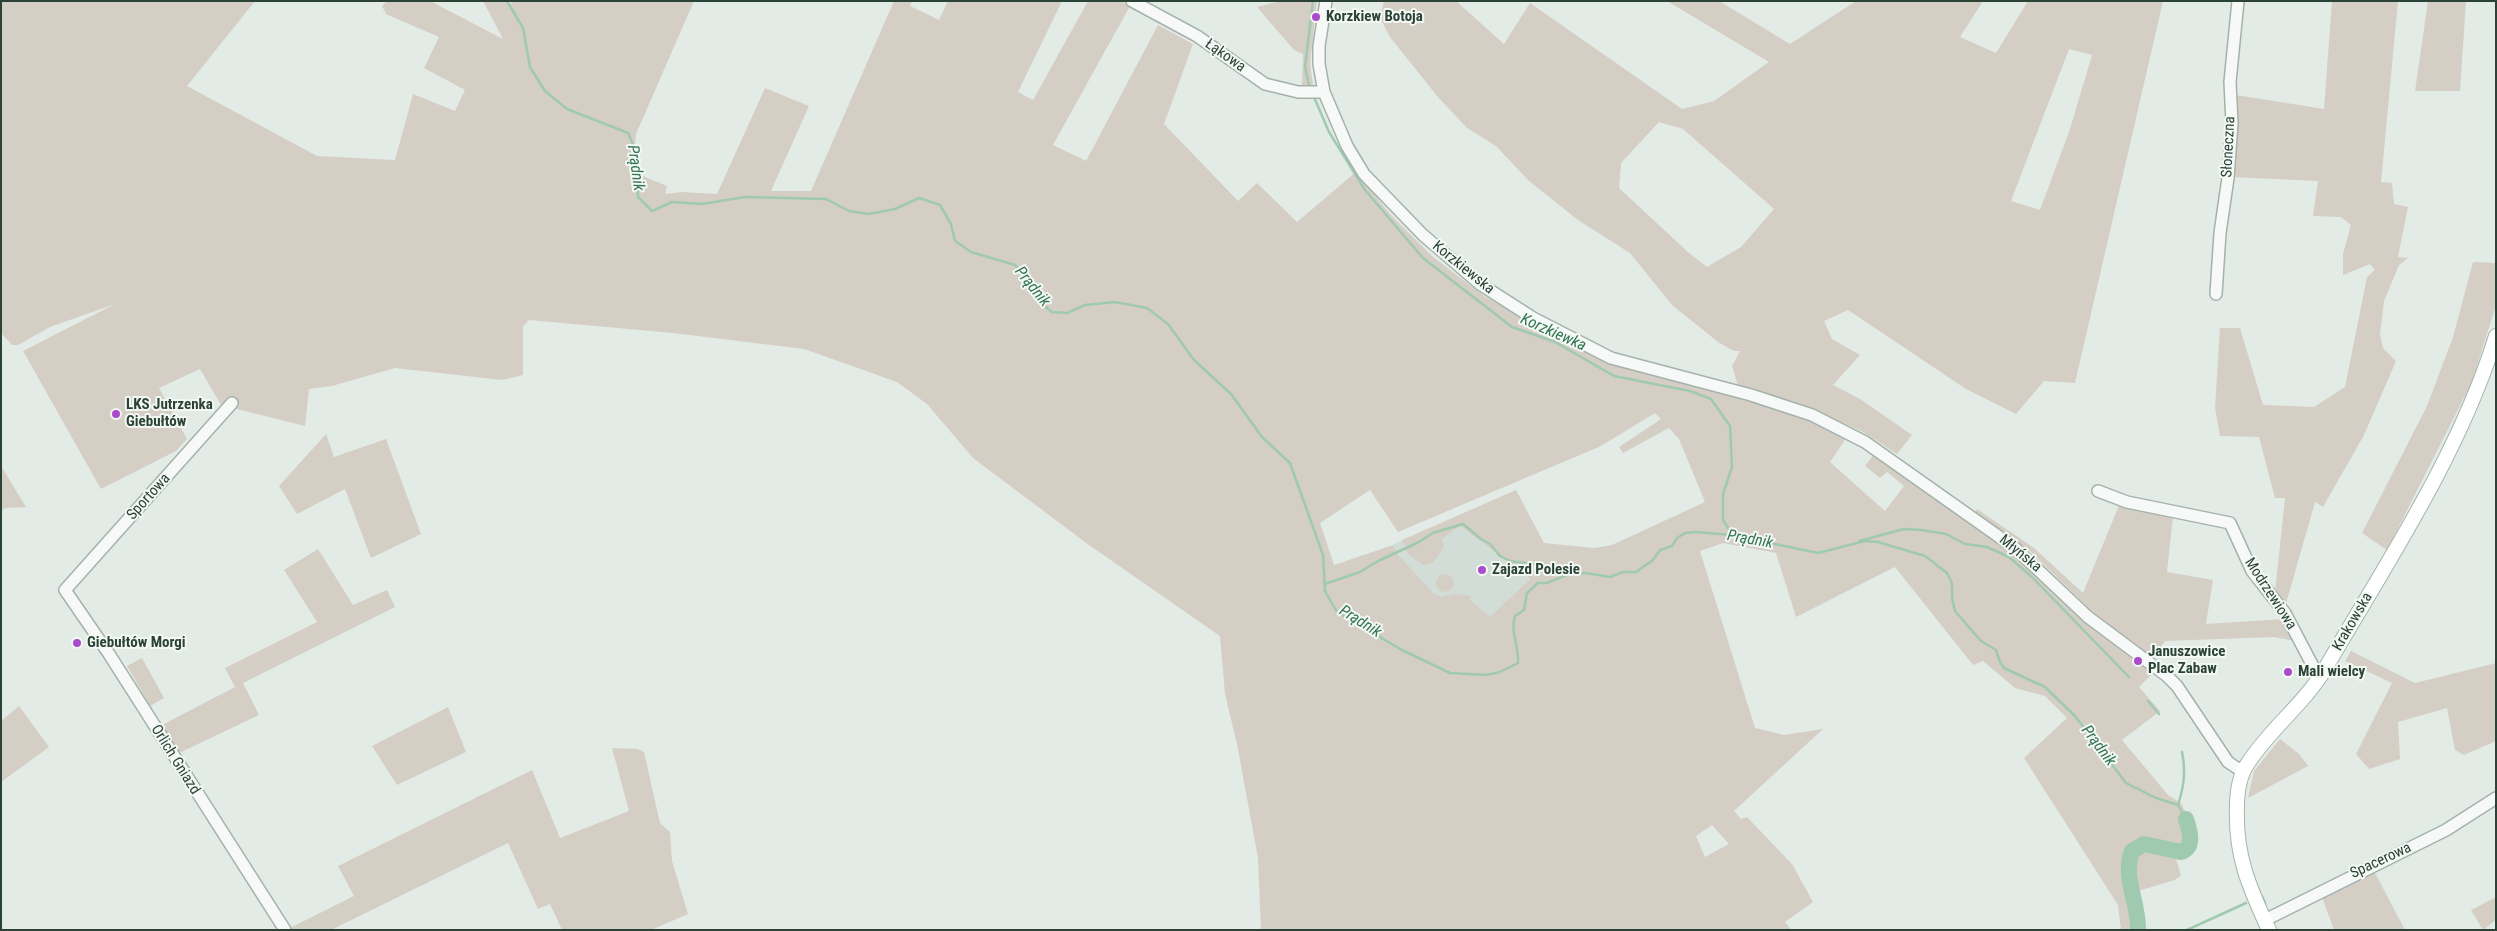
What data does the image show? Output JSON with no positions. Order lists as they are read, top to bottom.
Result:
{
  "streets": {
    "main road": ["Krakowska"],
    "street": [
      "Łąkowa",
      "Słoneczna",
      "Korzkiewska",
      "Sportowa",
      "Młyńska",
      "Modrzewiowa",
      "Orlich Gniazd",
      "Spacerowa"
    ]
  },
  "crossings": [
    ["Łąkowa", "Korzkiewska"],
    ["Korzkiewska", "Młyńska"],
    ["Sportowa", "Orlich Gniazd"],
    ["Młyńska", "Krakowska"],
    ["Modrzewiowa", "Krakowska"],
    ["Krakowska", "Spacerowa"]
  ],
  "water": ["Prądnik", "Korzkiewka"],
  "places": [
    "Korzkiew Botoja",
    "LKS Jutrzenka Giebułtów",
    "Zajazd Polesie",
    "Giebułtów Morgi",
    "Januszowice Plac Zabaw",
    "Mali wielcy"
  ]
}
